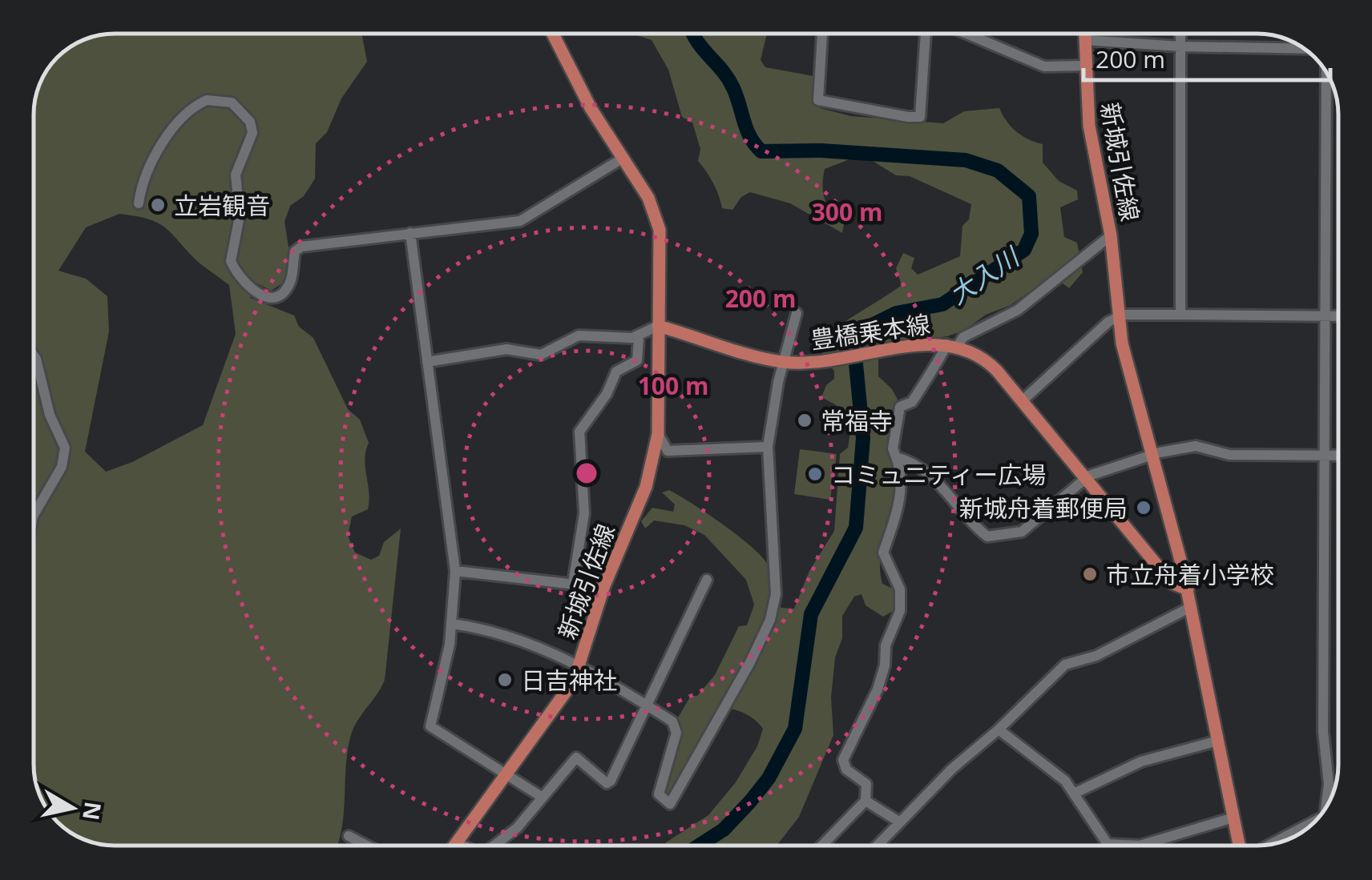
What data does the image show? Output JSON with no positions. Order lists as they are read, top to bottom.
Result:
{
  "streets": {
    "main road": ["新城引佐線", "豊橋乗本線"]
  },
  "crossings": [
    ["新城引佐線", "豊橋乗本線"]
  ],
  "water": ["大入川"],
  "places": [
    "立岩観音",
    "常福寺",
    "コミュニティー広場",
    "新城舟着郵便局",
    "市立舟着小学校",
    "日吉神社"
  ],
  "scale_bar": "200 m",
  "north": "right",
  "rings": ["300 m", "200 m", "100 m"]
}
